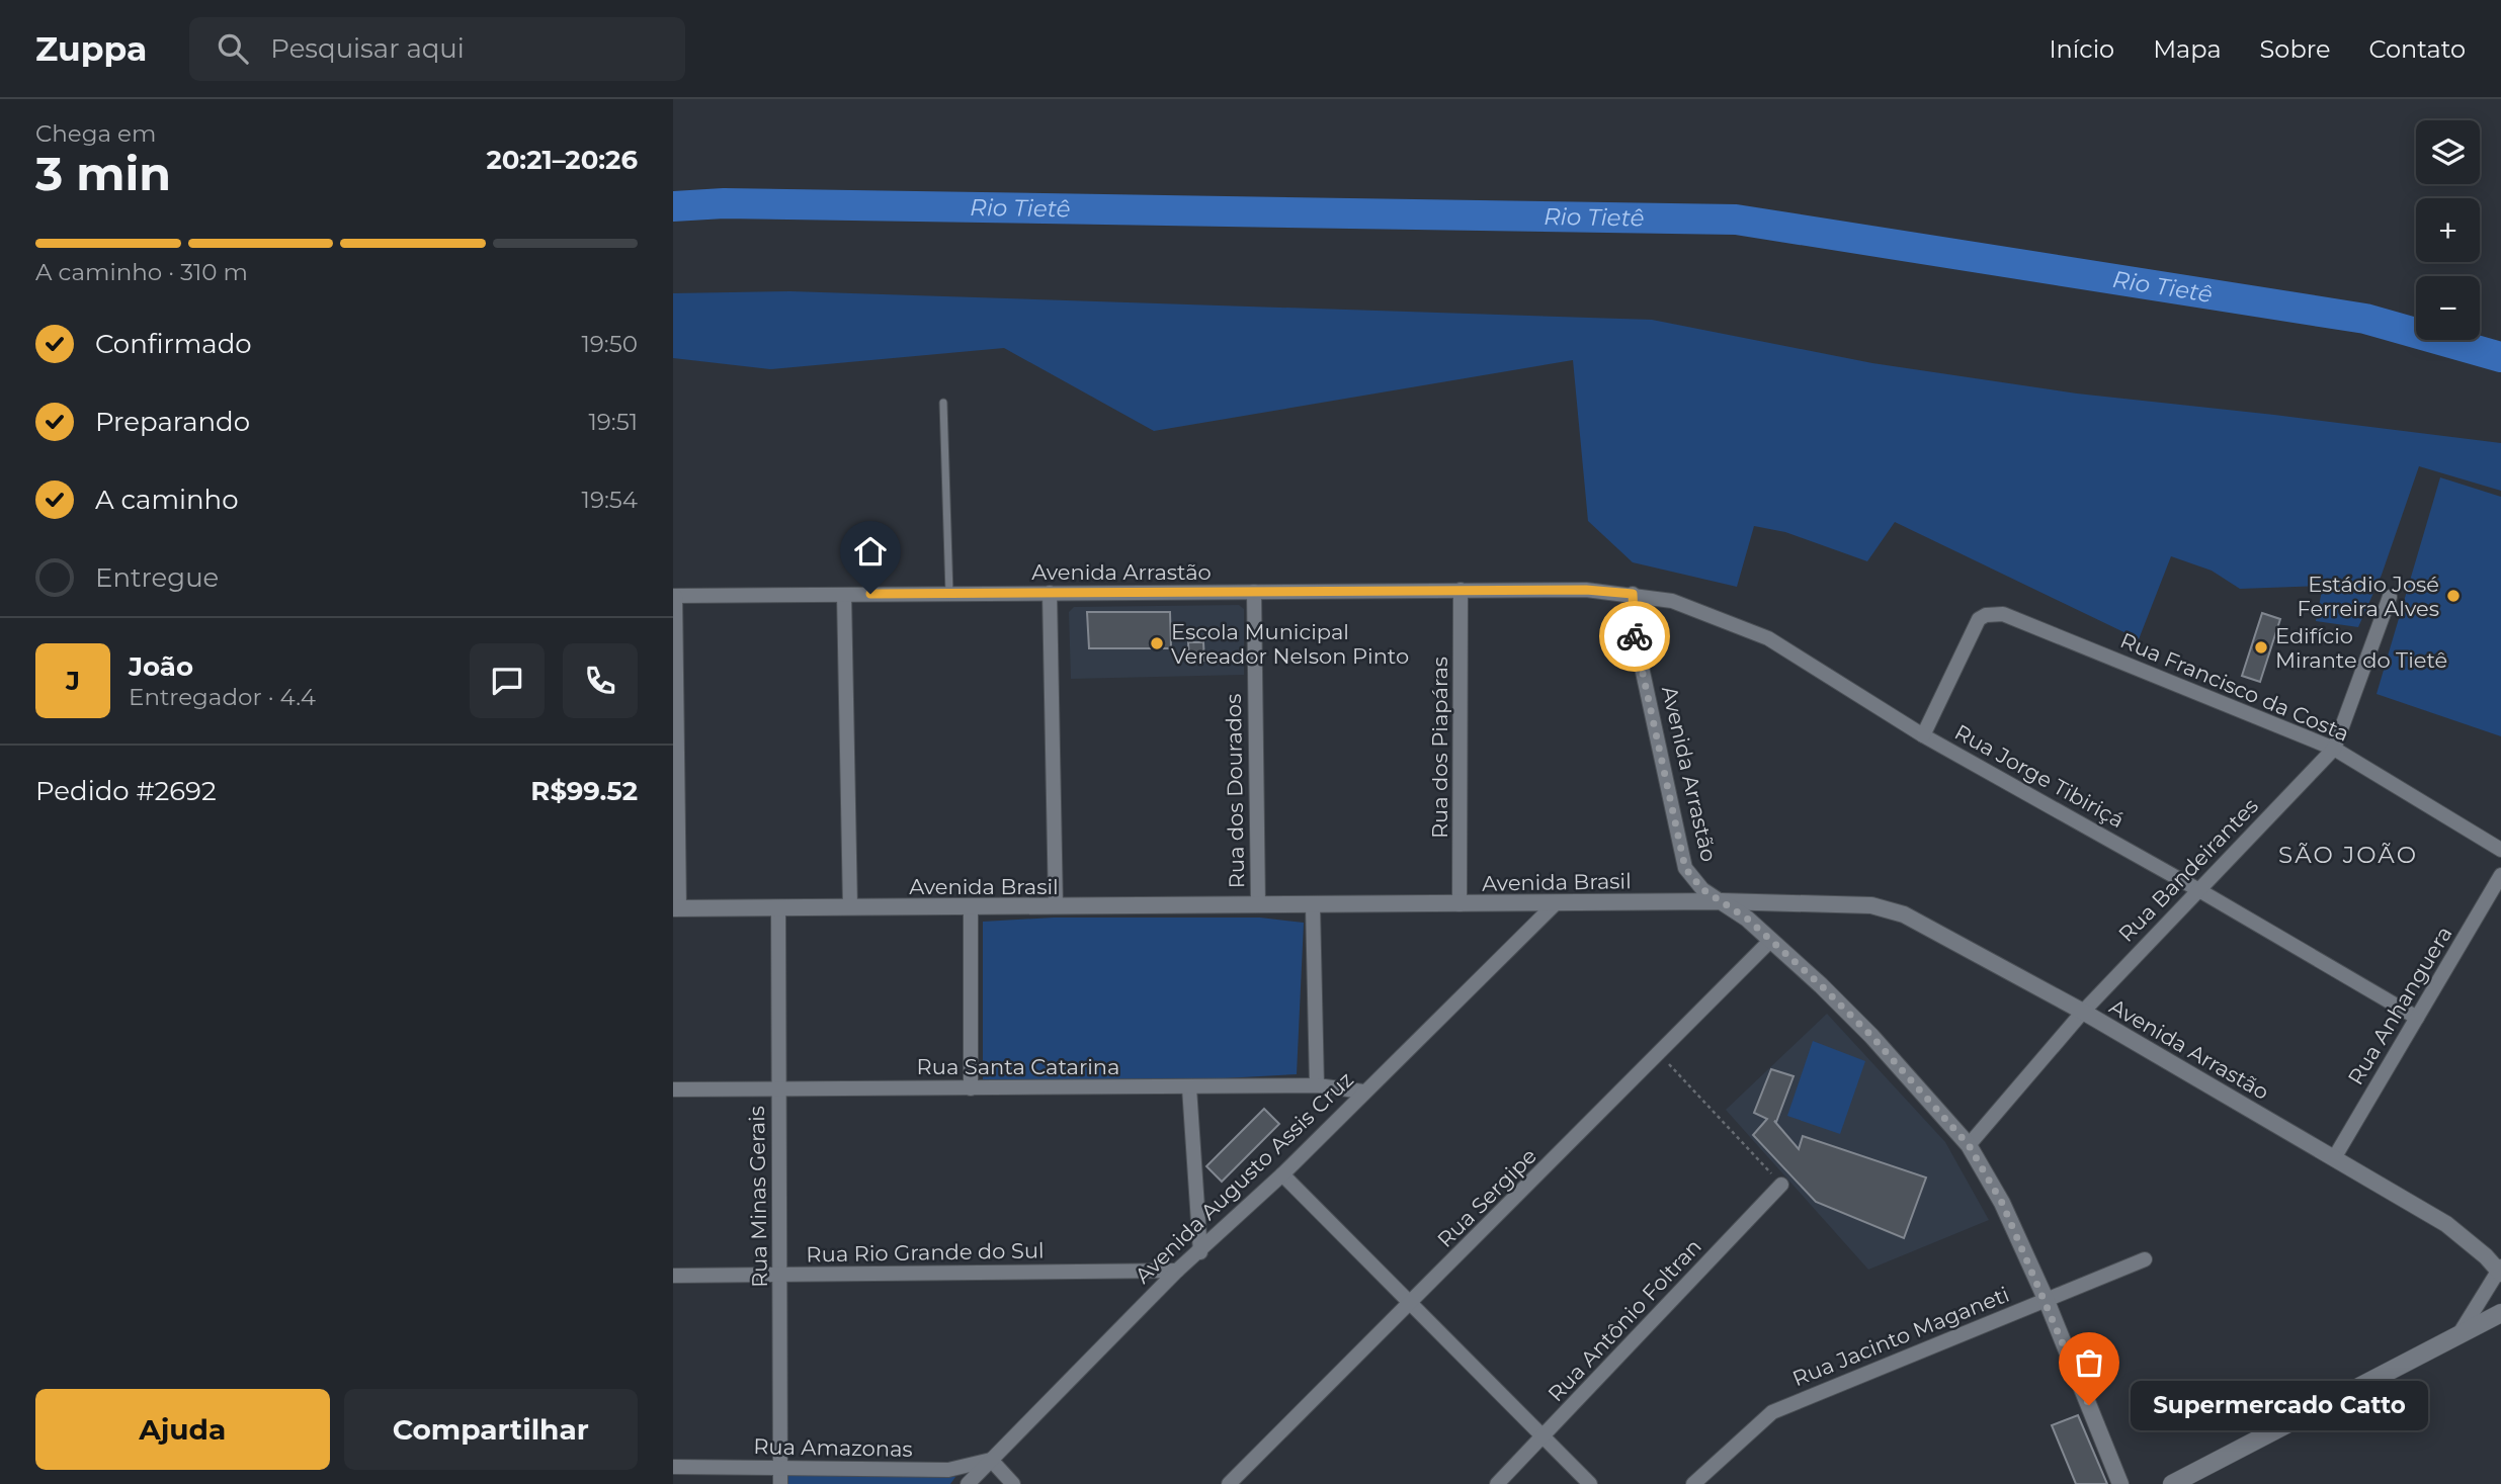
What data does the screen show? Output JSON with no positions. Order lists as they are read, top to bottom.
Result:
{
  "streets": {
    "street": [
      "Avenida Arrastão",
      "Rua Francisco da Costa",
      "Rua dos Piapáras",
      "Rua Jorge Tibiriçá",
      "Rua dos Dourados",
      "Rua Bandeirantes",
      "Avenida Brasil",
      "Rua Anhanguera",
      "Rua Santa Catarina",
      "Avenida Augusto Assis Cruz",
      "Rua Minas Gerais",
      "Rua Sergipe",
      "Rua Rio Grande do Sul",
      "Rua Antônio Foltran",
      "Rua Jacinto Maganeti",
      "Rua Amazonas"
    ]
  },
  "crossings": [
    ["Avenida Arrastão", "Rua dos Piapáras"],
    ["Avenida Arrastão", "Rua Jorge Tibiriçá"],
    ["Avenida Arrastão", "Rua dos Dourados"],
    ["Avenida Arrastão", "Rua Bandeirantes"],
    ["Avenida Arrastão", "Avenida Brasil"],
    ["Avenida Arrastão", "Rua Anhanguera"],
    ["Rua Francisco da Costa", "Rua Jorge Tibiriçá"],
    ["Rua Francisco da Costa", "Rua Bandeirantes"],
    ["Rua dos Piapáras", "Avenida Brasil"],
    ["Rua Jorge Tibiriçá", "Rua Bandeirantes"],
    ["Rua Jorge Tibiriçá", "Rua Anhanguera"],
    ["Rua dos Dourados", "Avenida Brasil"],
    ["Avenida Brasil", "Avenida Augusto Assis Cruz"],
    ["Avenida Brasil", "Rua Minas Gerais"],
    ["Rua Santa Catarina", "Avenida Augusto Assis Cruz"],
    ["Rua Santa Catarina", "Rua Minas Gerais"],
    ["Avenida Augusto Assis Cruz", "Rua Rio Grande do Sul"],
    ["Avenida Augusto Assis Cruz", "Rua Amazonas"],
    ["Rua Minas Gerais", "Rua Rio Grande do Sul"],
    ["Rua Minas Gerais", "Rua Amazonas"]
  ],
  "districts": ["SÃO JOÃO"],
  "water": ["Rio Tietê"],
  "places": [
    "Estádio José Ferreira Alves",
    "Escola Municipal Vereador Nelson Pinto",
    "Edifício Mirante do Tietê",
    "Supermercado Catto"
  ],
  "page": {
    "header": "Zuppa",
    "search": "Pesquisar aqui",
    "nav": [
      "Início",
      "Mapa",
      "Sobre",
      "Contato"
    ],
    "heading": ["3 min", "Chega em", "20:21–20:26"],
    "panel": [
      "João",
      "Entregador · 4.4",
      "Pedido #2692",
      "R$99.52"
    ],
    "map_buttons": ["+", "−"],
    "bar": "A caminho · 310 m",
    "list": [
      ["Confirmado", "19:50"],
      ["Preparando", "19:51"],
      ["A caminho", "19:54"],
      "Entregue"
    ],
    "round": "J",
    "buttons": ["Ajuda", "Compartilhar"],
    "bubble": "Supermercado Catto"
  }
}
